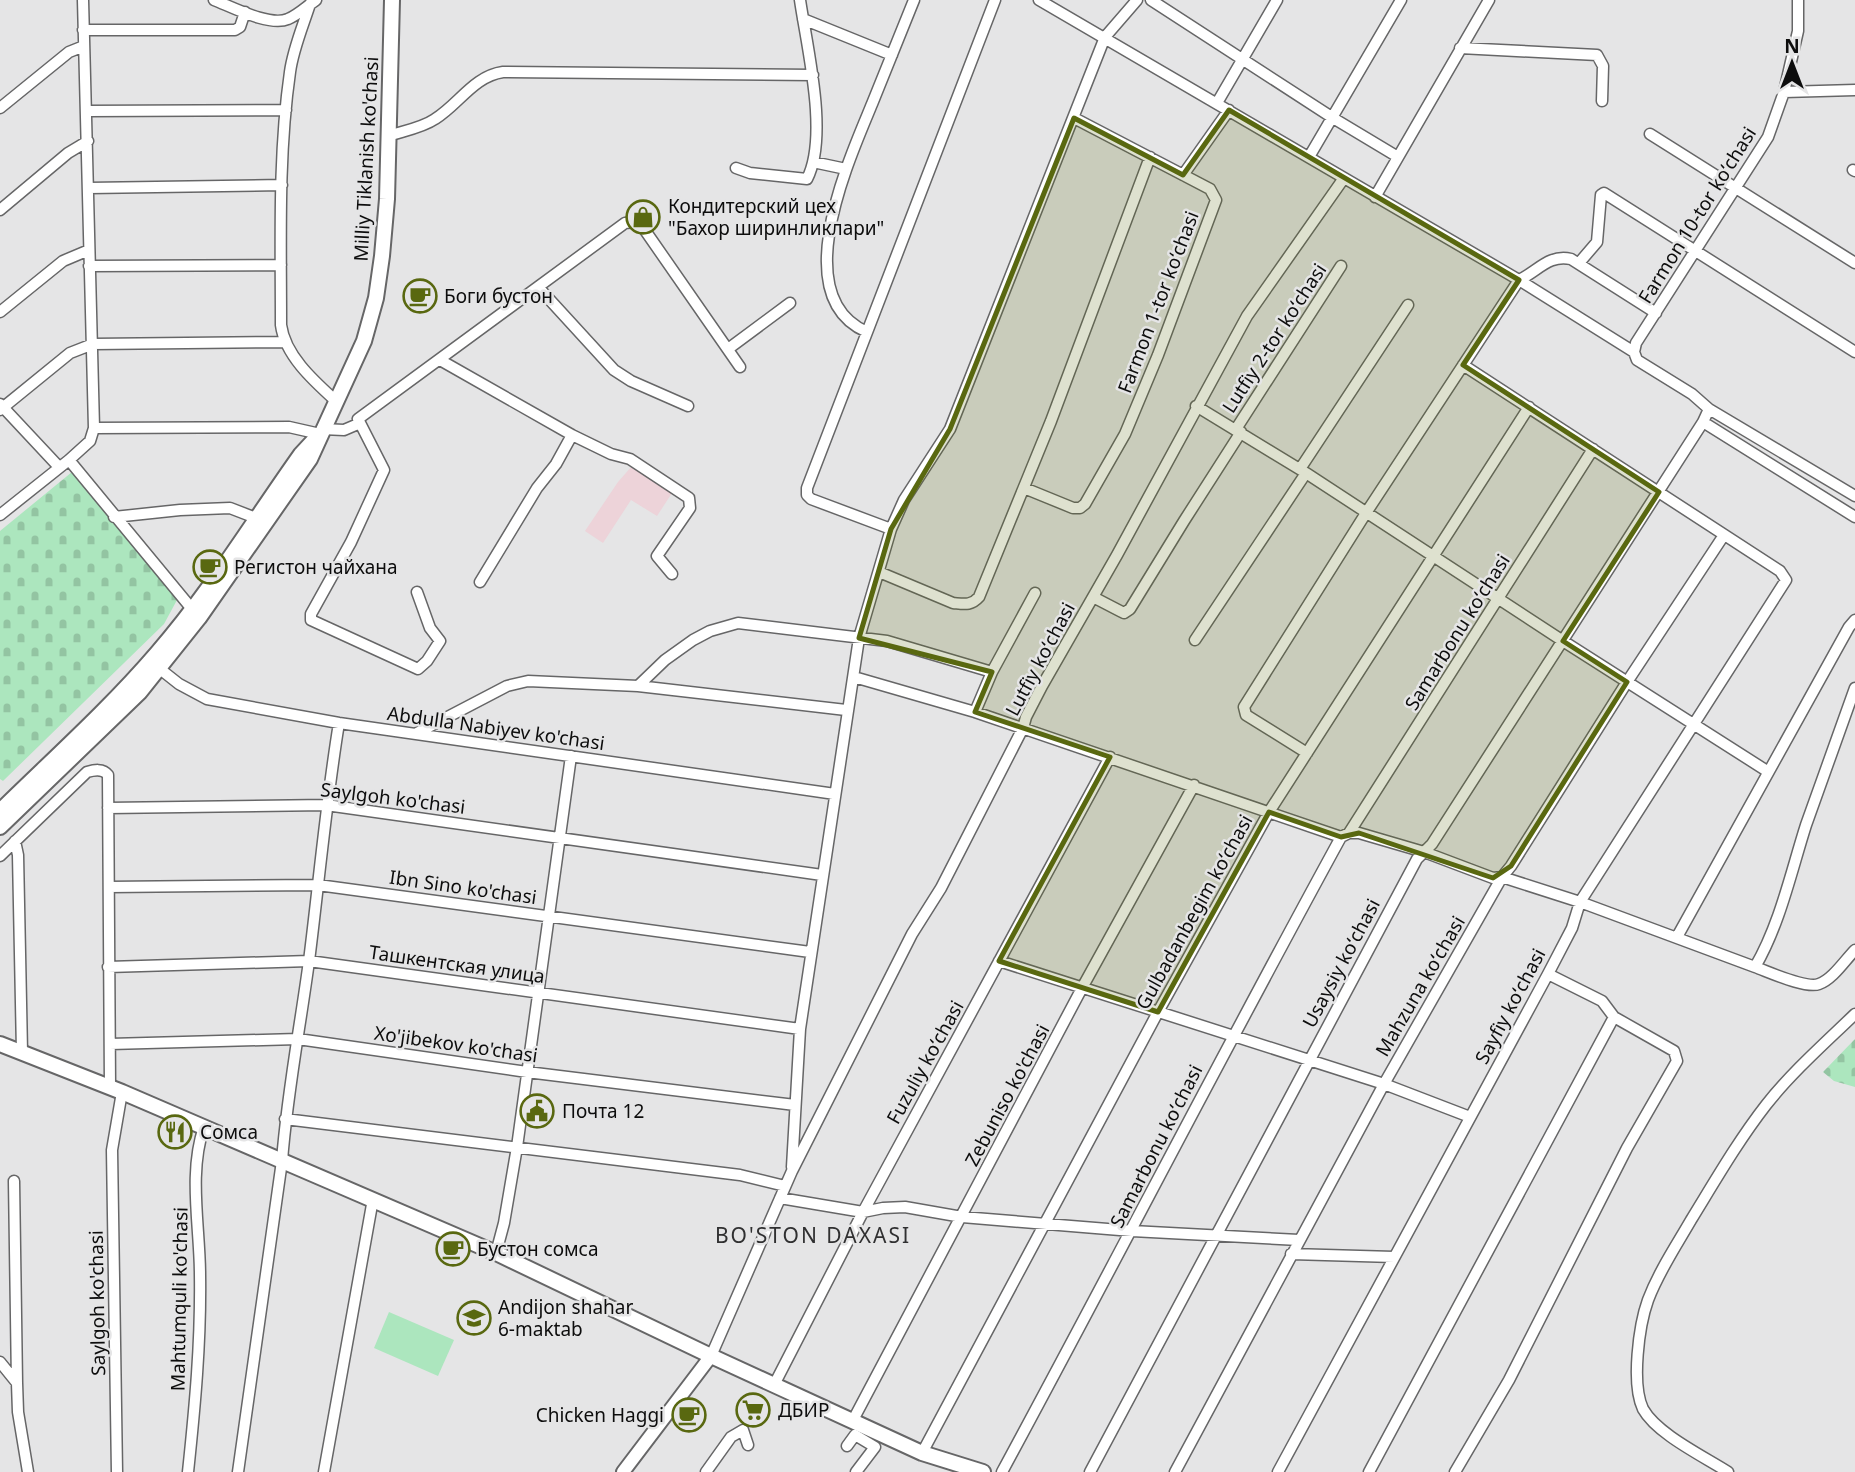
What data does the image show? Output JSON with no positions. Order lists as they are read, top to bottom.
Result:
{
  "streets": {
    "main road": ["Milliy Tiklanish ko'chasi"],
    "street": [
      "Farmon 10-tor koʻchasi",
      "Farmon 1-tor koʻchasi",
      "Lutfiy 2-tor koʻchasi",
      "Samarbonu koʻchasi",
      "Lutfiy koʻchasi",
      "Abdulla Nabiyev ko'chasi",
      "Saylgoh ko'chasi",
      "Ibn Sino ko'chasi",
      "Gulbadanbegim koʻchasi",
      "Usaysiy koʻchasi",
      "Ташкентская улица",
      "Mahzuna koʻchasi",
      "Sayfiy koʻchasi",
      "Xo'jibekov ko'chasi",
      "Fuzuliy koʻchasi",
      "Zebuniso ko'chasi",
      "Mahtumquli ko'chasi"
    ]
  },
  "crossings": [
    ["Milliy Tiklanish ko'chasi", "Abdulla Nabiyev ko'chasi"],
    ["Lutfiy 2-tor koʻchasi", "Lutfiy koʻchasi"],
    ["Saylgoh ko'chasi", "Ibn Sino ko'chasi"],
    ["Saylgoh ko'chasi", "Ташкентская улица"],
    ["Saylgoh ko'chasi", "Xo'jibekov ko'chasi"],
    ["Mahzuna koʻchasi", "Sayfiy koʻchasi"]
  ],
  "districts": ["BO'STON DAXASI"],
  "places": {
    "shop": ["Кондитерский цех \"Бахор ширинликлари\""],
    "cafe": [
      "Боги бустон",
      "Регистон чайхана",
      "Бустон сомса",
      "Chicken Haggi"
    ],
    "public building": ["Почта 12"],
    "restaurant": ["Сомса"],
    "school or university": ["Andijon shahar 6-maktab"],
    "supermarket": ["ДБИР"]
  },
  "north": "top"
}
